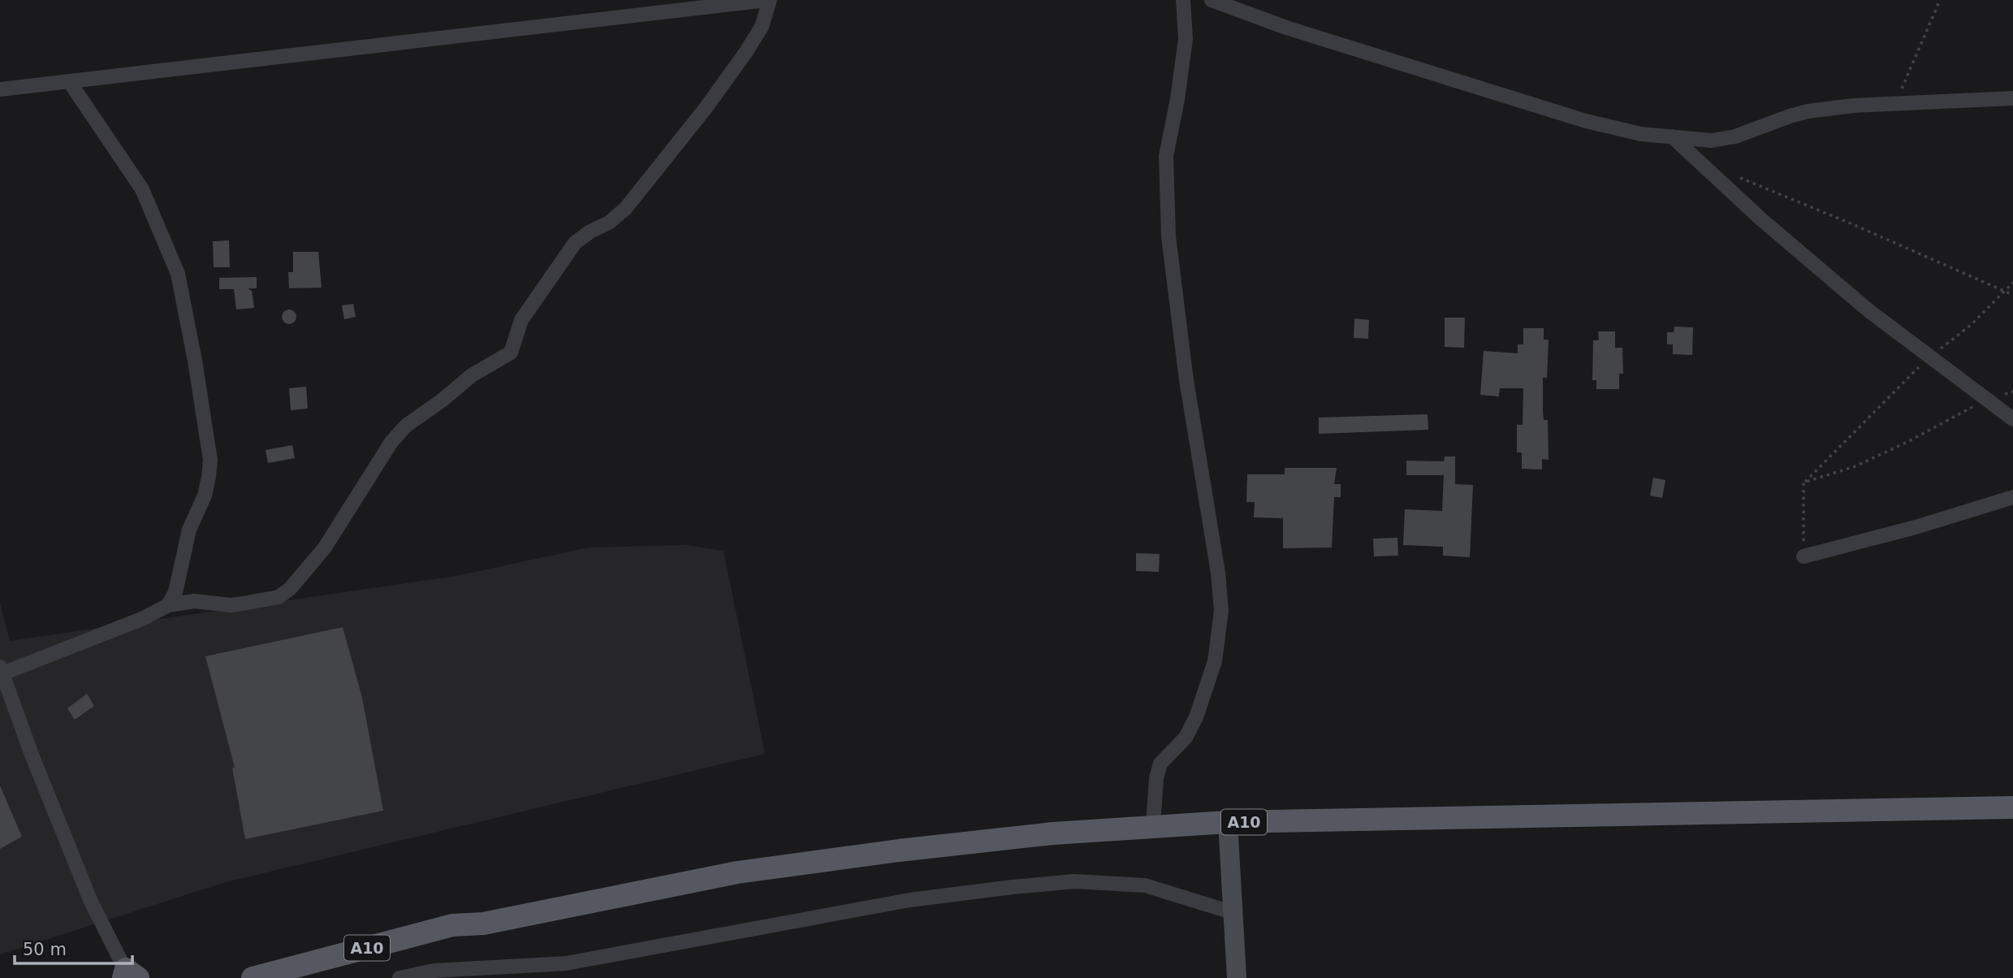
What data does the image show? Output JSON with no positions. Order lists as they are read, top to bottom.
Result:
{
  "streets": {
    "main road": ["A10"]
  },
  "scale_bar": "50 m"
}
